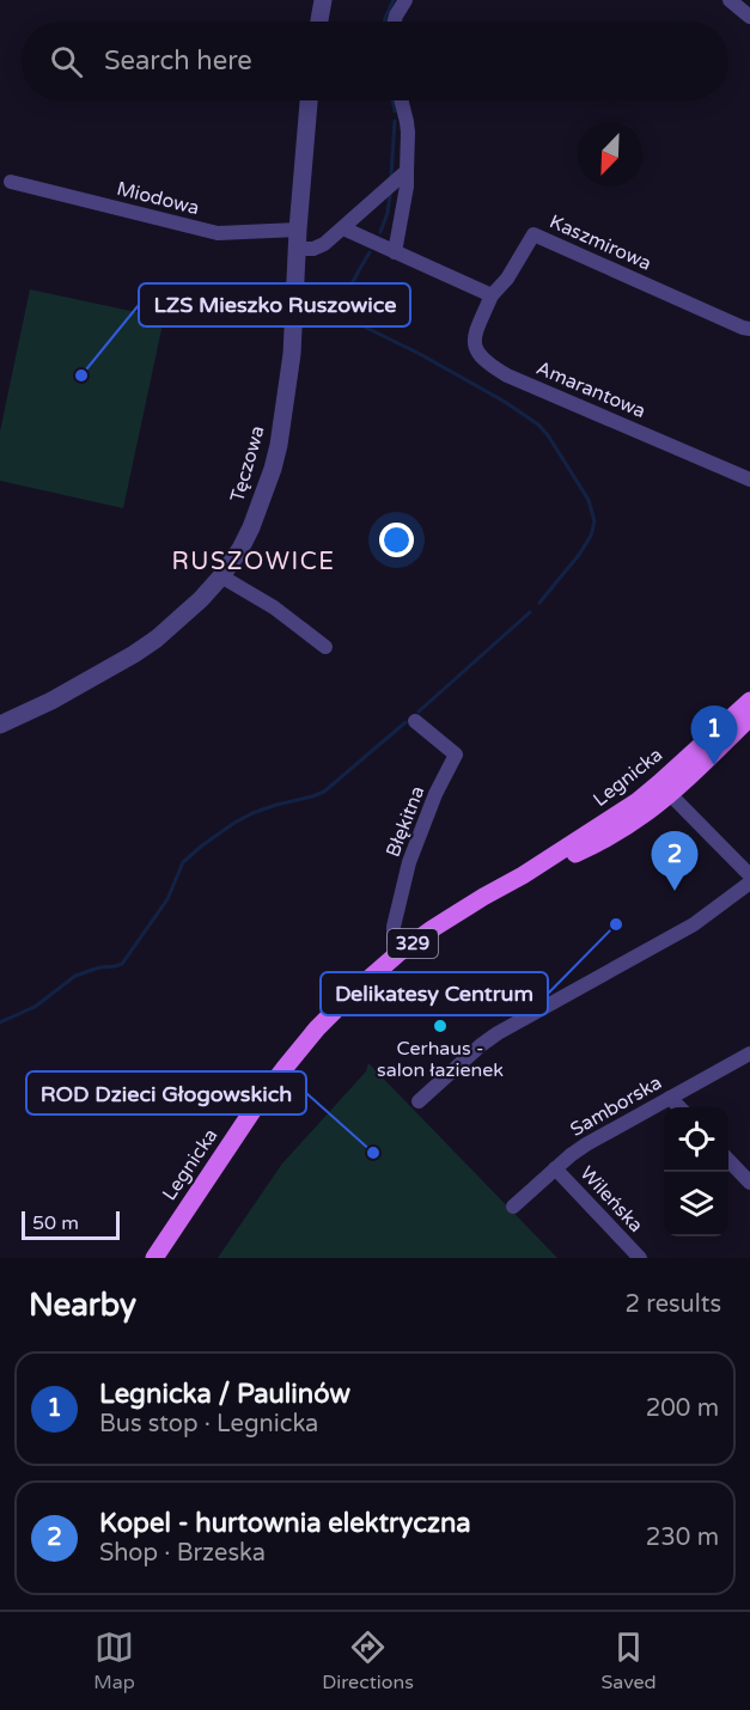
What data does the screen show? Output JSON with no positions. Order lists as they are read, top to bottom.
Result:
{
  "streets": {
    "main road": ["Legnicka", "329"],
    "street": [
      "Miodowa",
      "Kaszmirowa",
      "Amarantowa",
      "Tęczowa",
      "Błękitna",
      "Samborska",
      "Wileńska"
    ]
  },
  "crossings": [
    ["Miodowa", "Tęczowa"],
    ["Kaszmirowa", "Amarantowa"],
    ["Legnicka", "Błękitna"],
    ["Samborska", "Wileńska"]
  ],
  "districts": ["RUSZOWICE"],
  "places": [
    "LZS Mieszko Ruszowice",
    "Delikatesy Centrum",
    "Cerhaus - salon łazienek",
    "ROD Dzieci Głogowskich"
  ],
  "scale_bar": "50 m",
  "north": "bottom left",
  "page": {
    "search": "Search here",
    "pins": ["1", "2"],
    "scale": "50 m",
    "heading": ["Nearby", "2 results"],
    "list": [
      {
        "mark": "1",
        "name": "Legnicka / Paulinów",
        "note": "Bus stop · Legnicka",
        "value": "200 m"
      },
      {
        "mark": "2",
        "name": "Kopel - hurtownia elektryczna",
        "note": "Shop · Brzeska",
        "value": "230 m"
      }
    ],
    "nav": ["Map", "Directions", "Saved"]
  }
}
